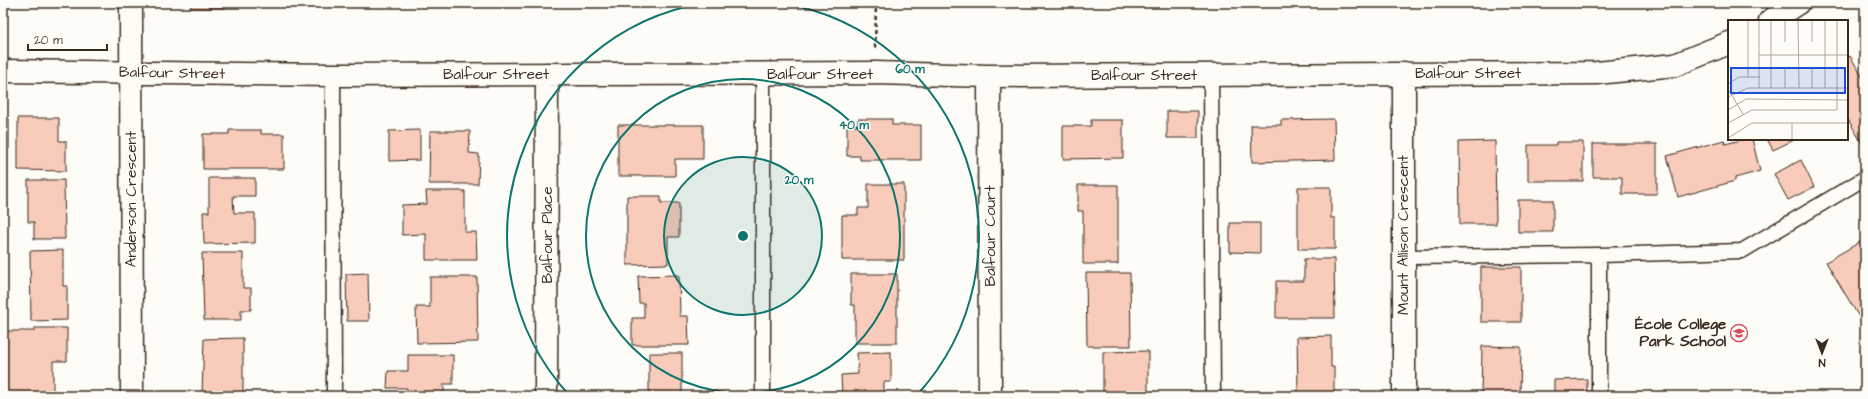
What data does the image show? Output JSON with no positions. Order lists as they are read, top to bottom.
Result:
{
  "streets": {
    "street": [
      "Balfour Street",
      "Anderson Crescent",
      "Balfour Place",
      "Mount Allison Crescent",
      "Balfour Court"
    ]
  },
  "crossings": [
    ["Balfour Street", "Anderson Crescent"],
    ["Balfour Street", "Balfour Place"],
    ["Balfour Street", "Mount Allison Crescent"],
    ["Balfour Street", "Balfour Court"]
  ],
  "places": {
    "school or university": ["École College Park School"]
  },
  "scale_bar": "20 m",
  "north": "bottom",
  "rings": ["60 m", "40 m", "20 m"]
}
